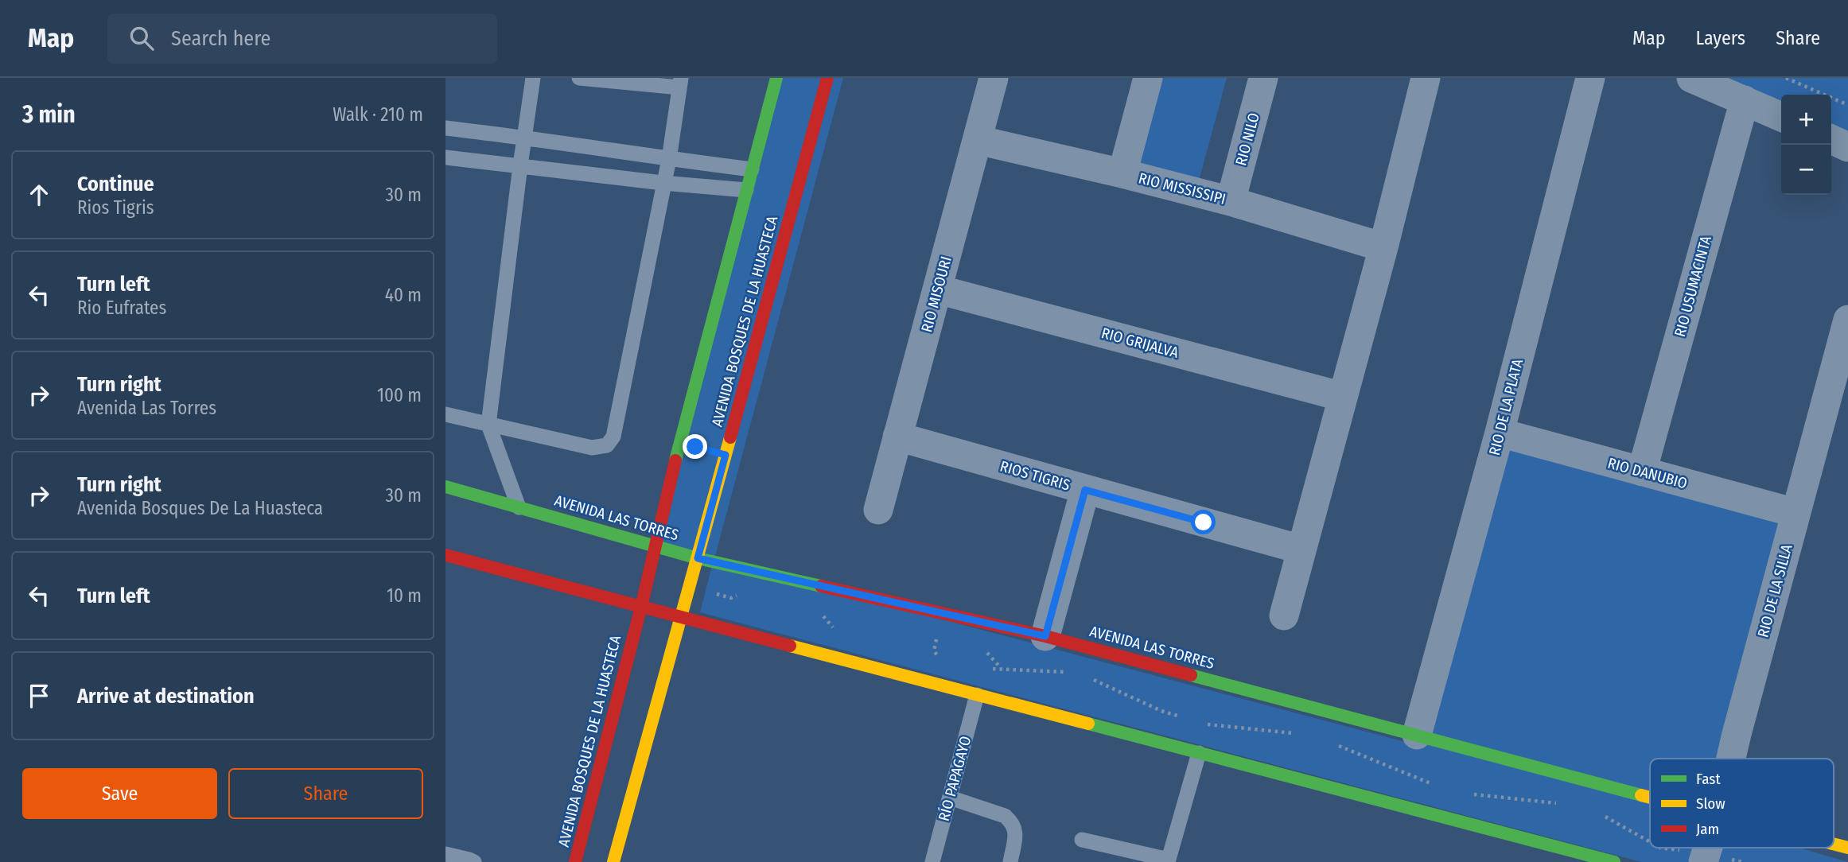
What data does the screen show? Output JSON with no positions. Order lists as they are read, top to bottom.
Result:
{
  "streets": {
    "street": [
      "RIO NILO",
      "RIO MISSISSIPI",
      "RIO USUMACINTA",
      "RIO MISOURI",
      "AVENIDA BOSQUES DE LA HUASTECA",
      "RIO GRIJALVA",
      "RIO DE LA PLATA",
      "RIO DANUBIO",
      "RIOS TIGRIS",
      "AVENIDA LAS TORRES",
      "RIO DE LA SILLA"
    ],
    "lane": ["RÍO PAPAGAYO"]
  },
  "crossings": [
    ["RIO NILO", "RIO MISSISSIPI"],
    ["RIO MISSISSIPI", "RIO MISOURI"],
    ["RIO USUMACINTA", "RIO DANUBIO"],
    ["RIO MISOURI", "RIO GRIJALVA"],
    ["RIO MISOURI", "RIOS TIGRIS"],
    ["AVENIDA BOSQUES DE LA HUASTECA", "AVENIDA LAS TORRES"],
    ["RIO DE LA PLATA", "RIO DANUBIO"],
    ["RIO DE LA PLATA", "AVENIDA LAS TORRES"],
    ["RIO DANUBIO", "RIO DE LA SILLA"]
  ],
  "legend": ["Fast", "Slow", "Jam"],
  "page": {
    "header": "Map",
    "search": "Search here",
    "nav": ["Map", "Layers", "Share"],
    "heading": ["3 min", "Walk · 210 m"],
    "map_buttons": ["+", "−"],
    "list": [
      ["Continue", "Rios Tigris", "30 m"],
      ["Turn left", "Rio Eufrates", "40 m"],
      ["Turn right", "Avenida Las Torres", "100 m"],
      ["Turn right", "Avenida Bosques De La Huasteca", "30 m"],
      ["Turn left", "10 m"],
      "Arrive at destination"
    ],
    "buttons": ["Save", "Share"]
  }
}
